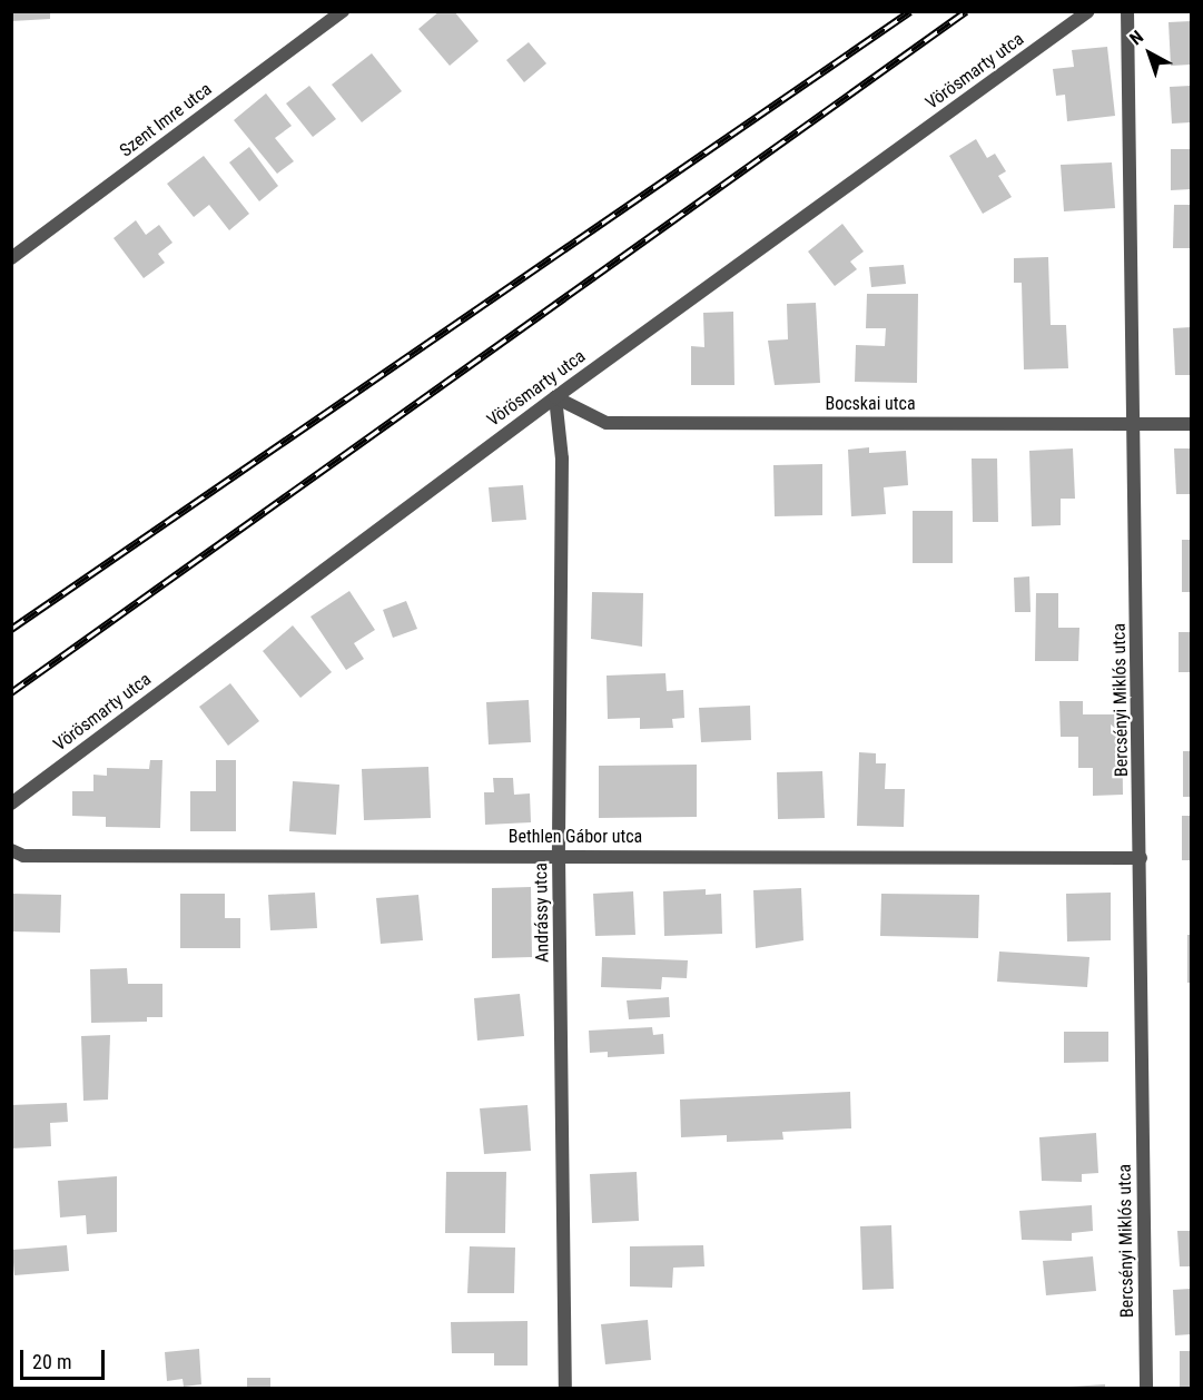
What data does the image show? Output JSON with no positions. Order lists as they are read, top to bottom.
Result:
{
  "streets": {
    "street": [
      "Vörösmarty utca",
      "Szent Imre utca",
      "Bocskai utca",
      "Bercsényi Miklós utca",
      "Bethlen Gábor utca",
      "Andrássy utca"
    ]
  },
  "crossings": [
    ["Vörösmarty utca", "Bocskai utca"],
    ["Vörösmarty utca", "Andrássy utca"],
    ["Bocskai utca", "Bercsényi Miklós utca"],
    ["Bocskai utca", "Andrássy utca"],
    ["Bercsényi Miklós utca", "Bethlen Gábor utca"],
    ["Bethlen Gábor utca", "Andrássy utca"]
  ],
  "scale_bar": "20 m",
  "north": "top left"
}
